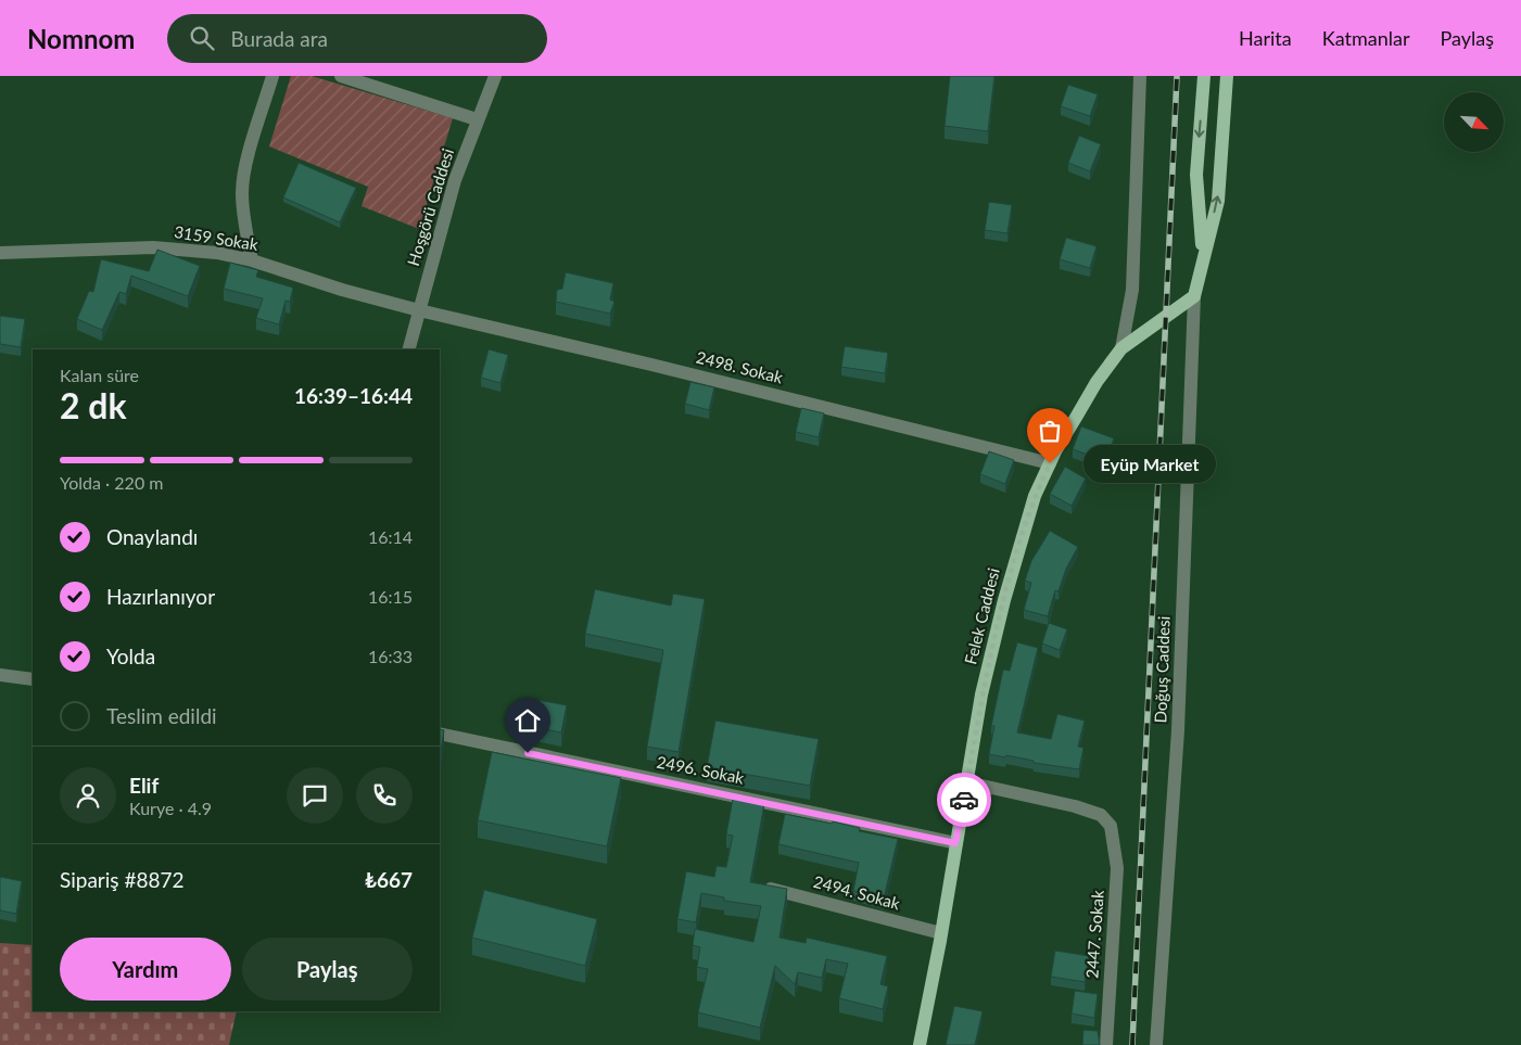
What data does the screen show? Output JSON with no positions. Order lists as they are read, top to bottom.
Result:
{
  "streets": {
    "main road": ["Felek Caddesi"],
    "street": [
      "Hoşgörü Caddesi",
      "3159 Sokak",
      "2498. Sokak",
      "Doğuş Caddesi",
      "2496. Sokak",
      "2494. Sokak",
      "2447. Sokak"
    ]
  },
  "crossings": [
    ["Hoşgörü Caddesi", "3159 Sokak"],
    ["Hoşgörü Caddesi", "2498. Sokak"],
    ["3159 Sokak", "2498. Sokak"],
    ["2498. Sokak", "Felek Caddesi"],
    ["Felek Caddesi", "Doğuş Caddesi"],
    ["Felek Caddesi", "2496. Sokak"],
    ["Felek Caddesi", "2494. Sokak"],
    ["Felek Caddesi", "2447. Sokak"]
  ],
  "places": ["Eyüp Market"],
  "north": "bottom right",
  "page": {
    "header": "Nomnom",
    "search": "Burada ara",
    "nav": ["Harita", "Katmanlar", "Paylaş"],
    "heading": ["2 dk", "Kalan süre", "16:39–16:44"],
    "panel": [
      "Elif",
      "Kurye · 4.9",
      "Sipariş #8872",
      "₺667"
    ],
    "bar": "Yolda · 220 m",
    "bubble": "Eyüp Market",
    "list": [
      ["Onaylandı", "16:14"],
      ["Hazırlanıyor", "16:15"],
      ["Yolda", "16:33"],
      "Teslim edildi"
    ],
    "buttons": ["Yardım", "Paylaş"]
  }
}
